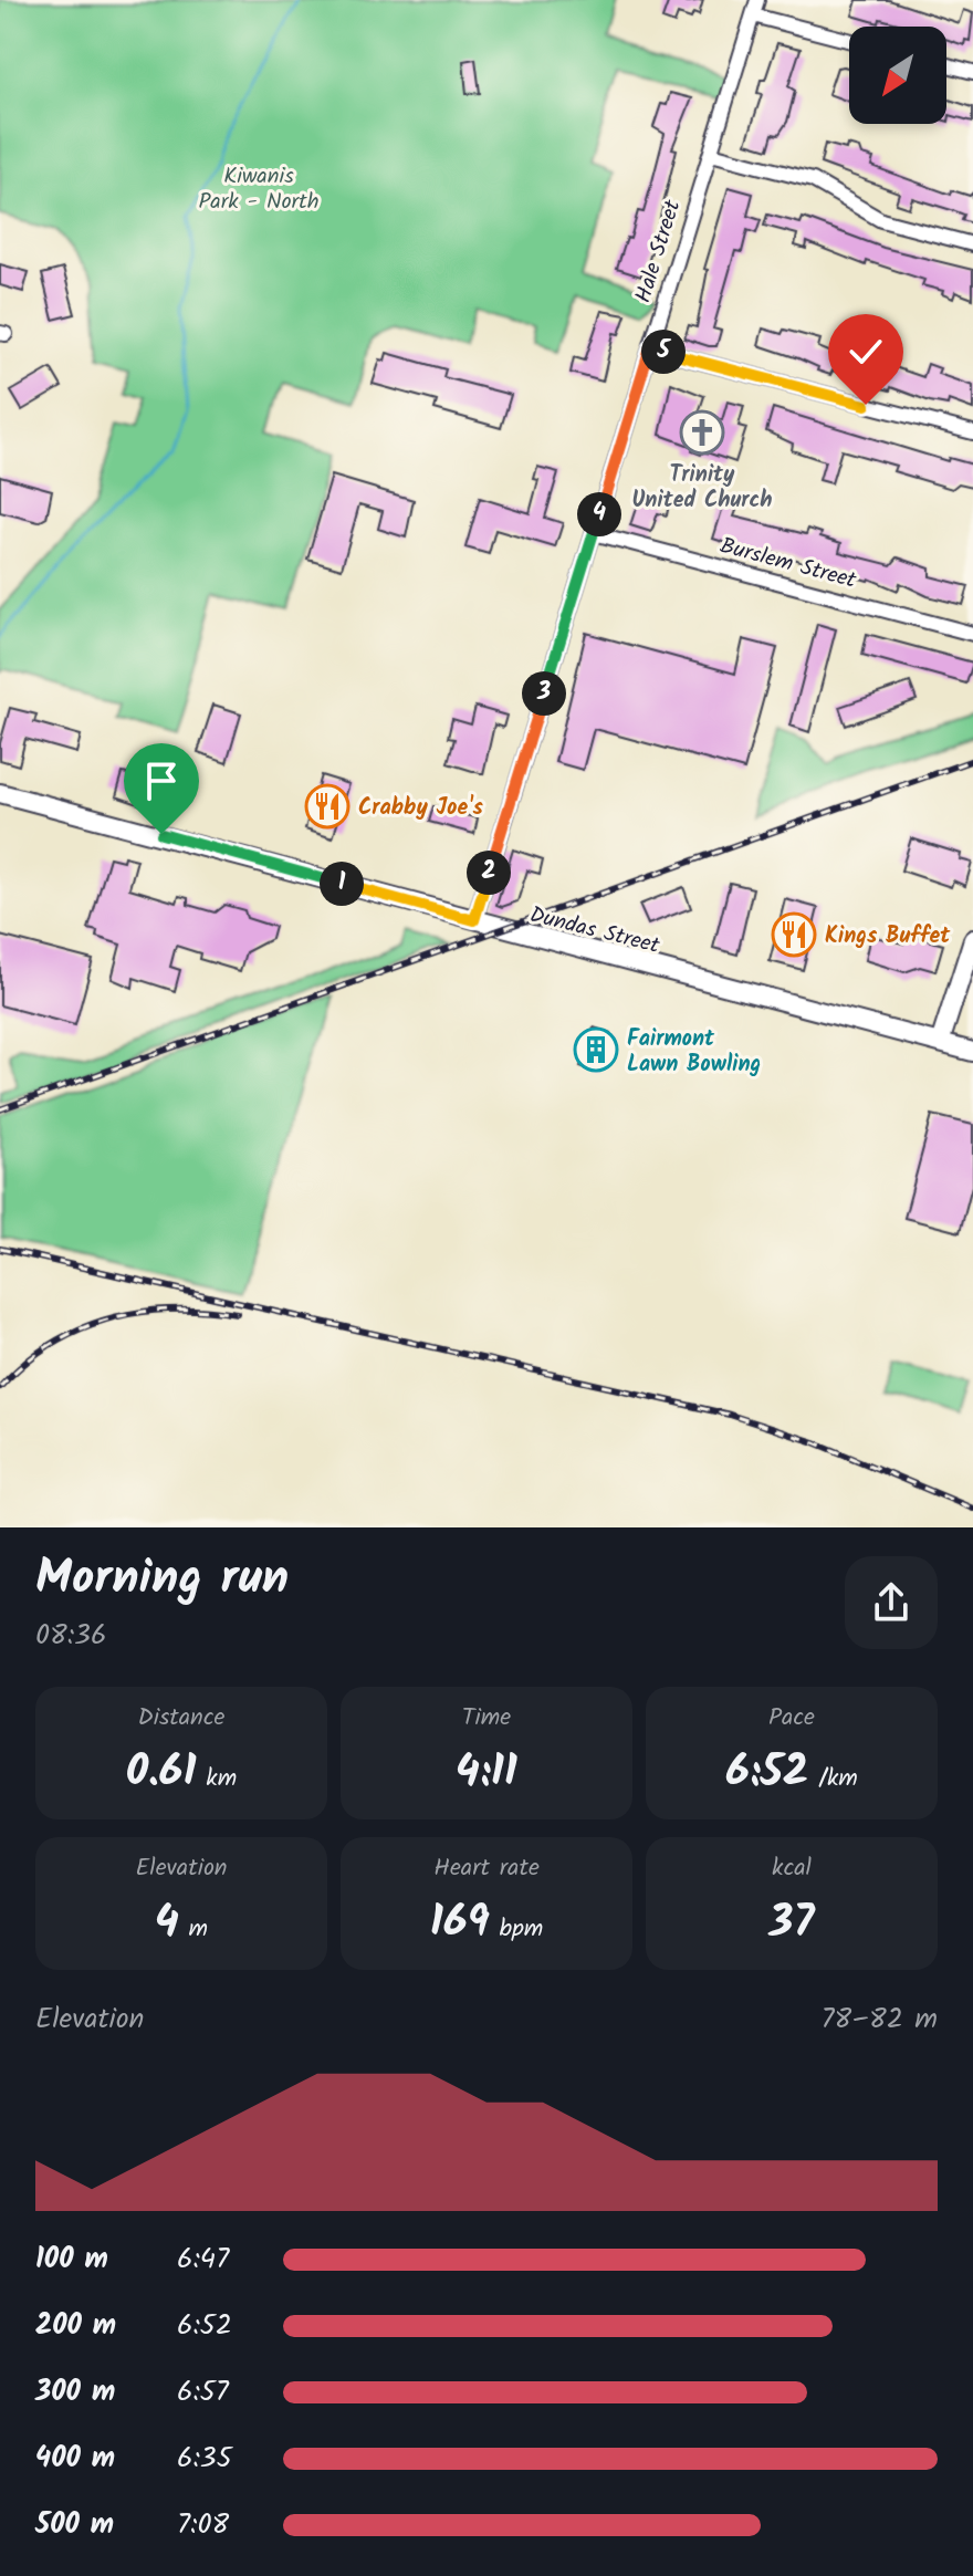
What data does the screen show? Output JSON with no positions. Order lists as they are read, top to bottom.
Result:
{
  "streets": {
    "main road": ["Dundas Street"],
    "street": ["Hale Street", "Burslem Street"]
  },
  "crossings": [
    ["Hale Street", "Burslem Street"],
    ["Hale Street", "Dundas Street"]
  ],
  "parks": ["Kiwanis Park - North"],
  "places": {
    "church": ["Trinity United Church"],
    "restaurant": ["Crabby Joe's", "Kings Buffet"],
    "building": ["Fairmont Lawn Bowling"]
  },
  "north": "bottom left",
  "page": {
    "pins": [
      "5",
      "4",
      "3",
      "2",
      "1"
    ],
    "heading": ["Morning run", "08:36"],
    "stats": [
      ["Distance", "0.61 km"],
      ["Time", "4:11"],
      ["Pace", "6:52 /km"],
      ["Elevation", "4 m"],
      ["Heart rate", "169 bpm"],
      ["kcal", "37"]
    ],
    "chart": ["Elevation", "78–82 m"],
    "list": [
      {
        "name": "100 m",
        "note": "6:47"
      },
      {
        "name": "200 m",
        "note": "6:52"
      },
      {
        "name": "300 m",
        "note": "6:57"
      },
      {
        "name": "400 m",
        "note": "6:35"
      },
      {
        "name": "500 m",
        "note": "7:08"
      }
    ]
  }
}
